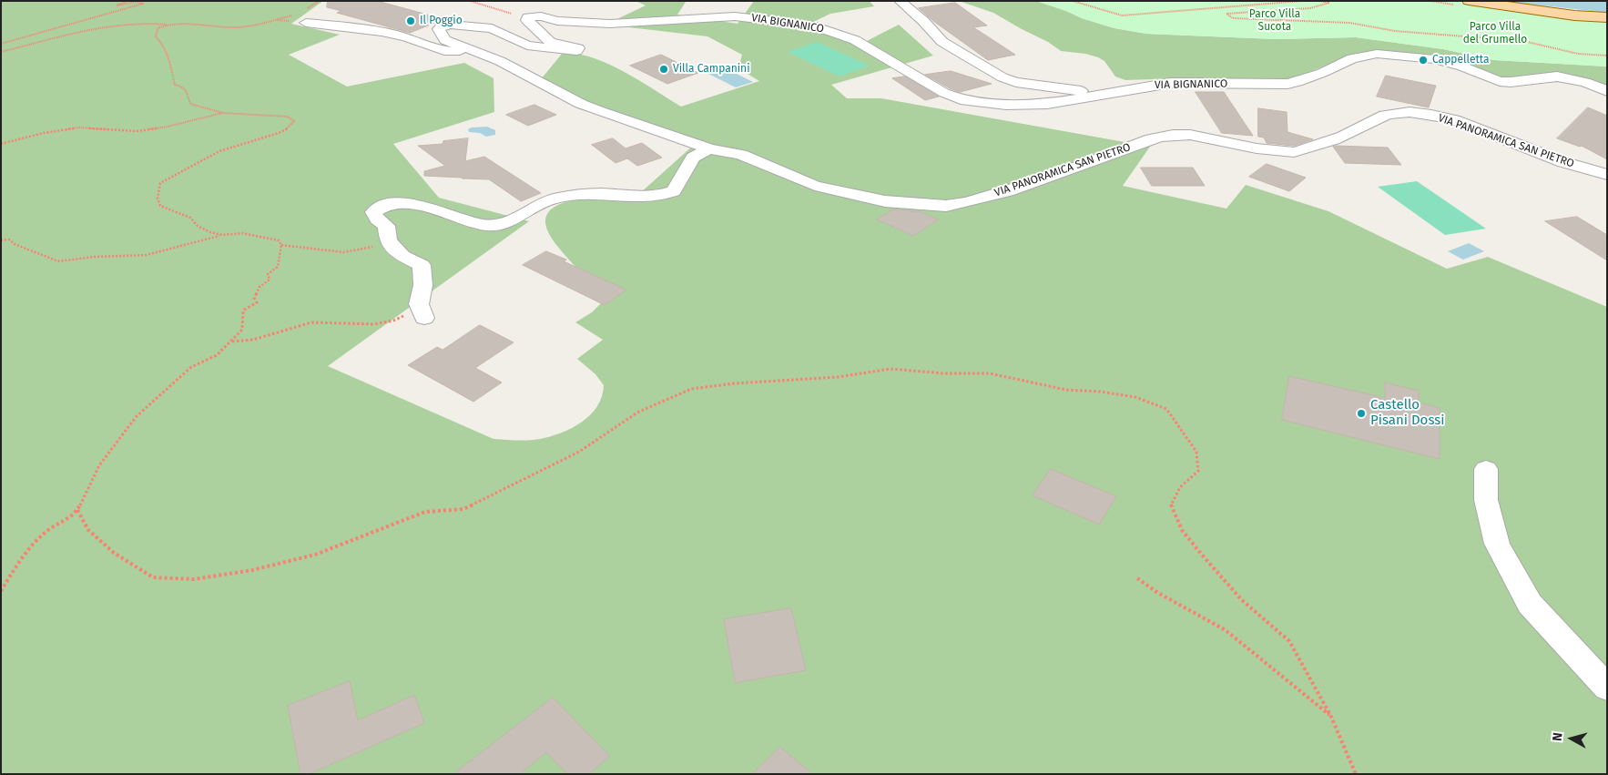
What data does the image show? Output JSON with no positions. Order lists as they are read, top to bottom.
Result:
{
  "streets": {
    "street": ["VIA BIGNANICO", "VIA PANORAMICA SAN PIETRO"]
  },
  "parks": ["Parco Villa Sucota", "Parco Villa del Grumello"],
  "places": [
    "Il Poggio",
    "Cappelletta",
    "Villa Campanini",
    "Castello Pisani Dossi"
  ],
  "north": "left"
}
